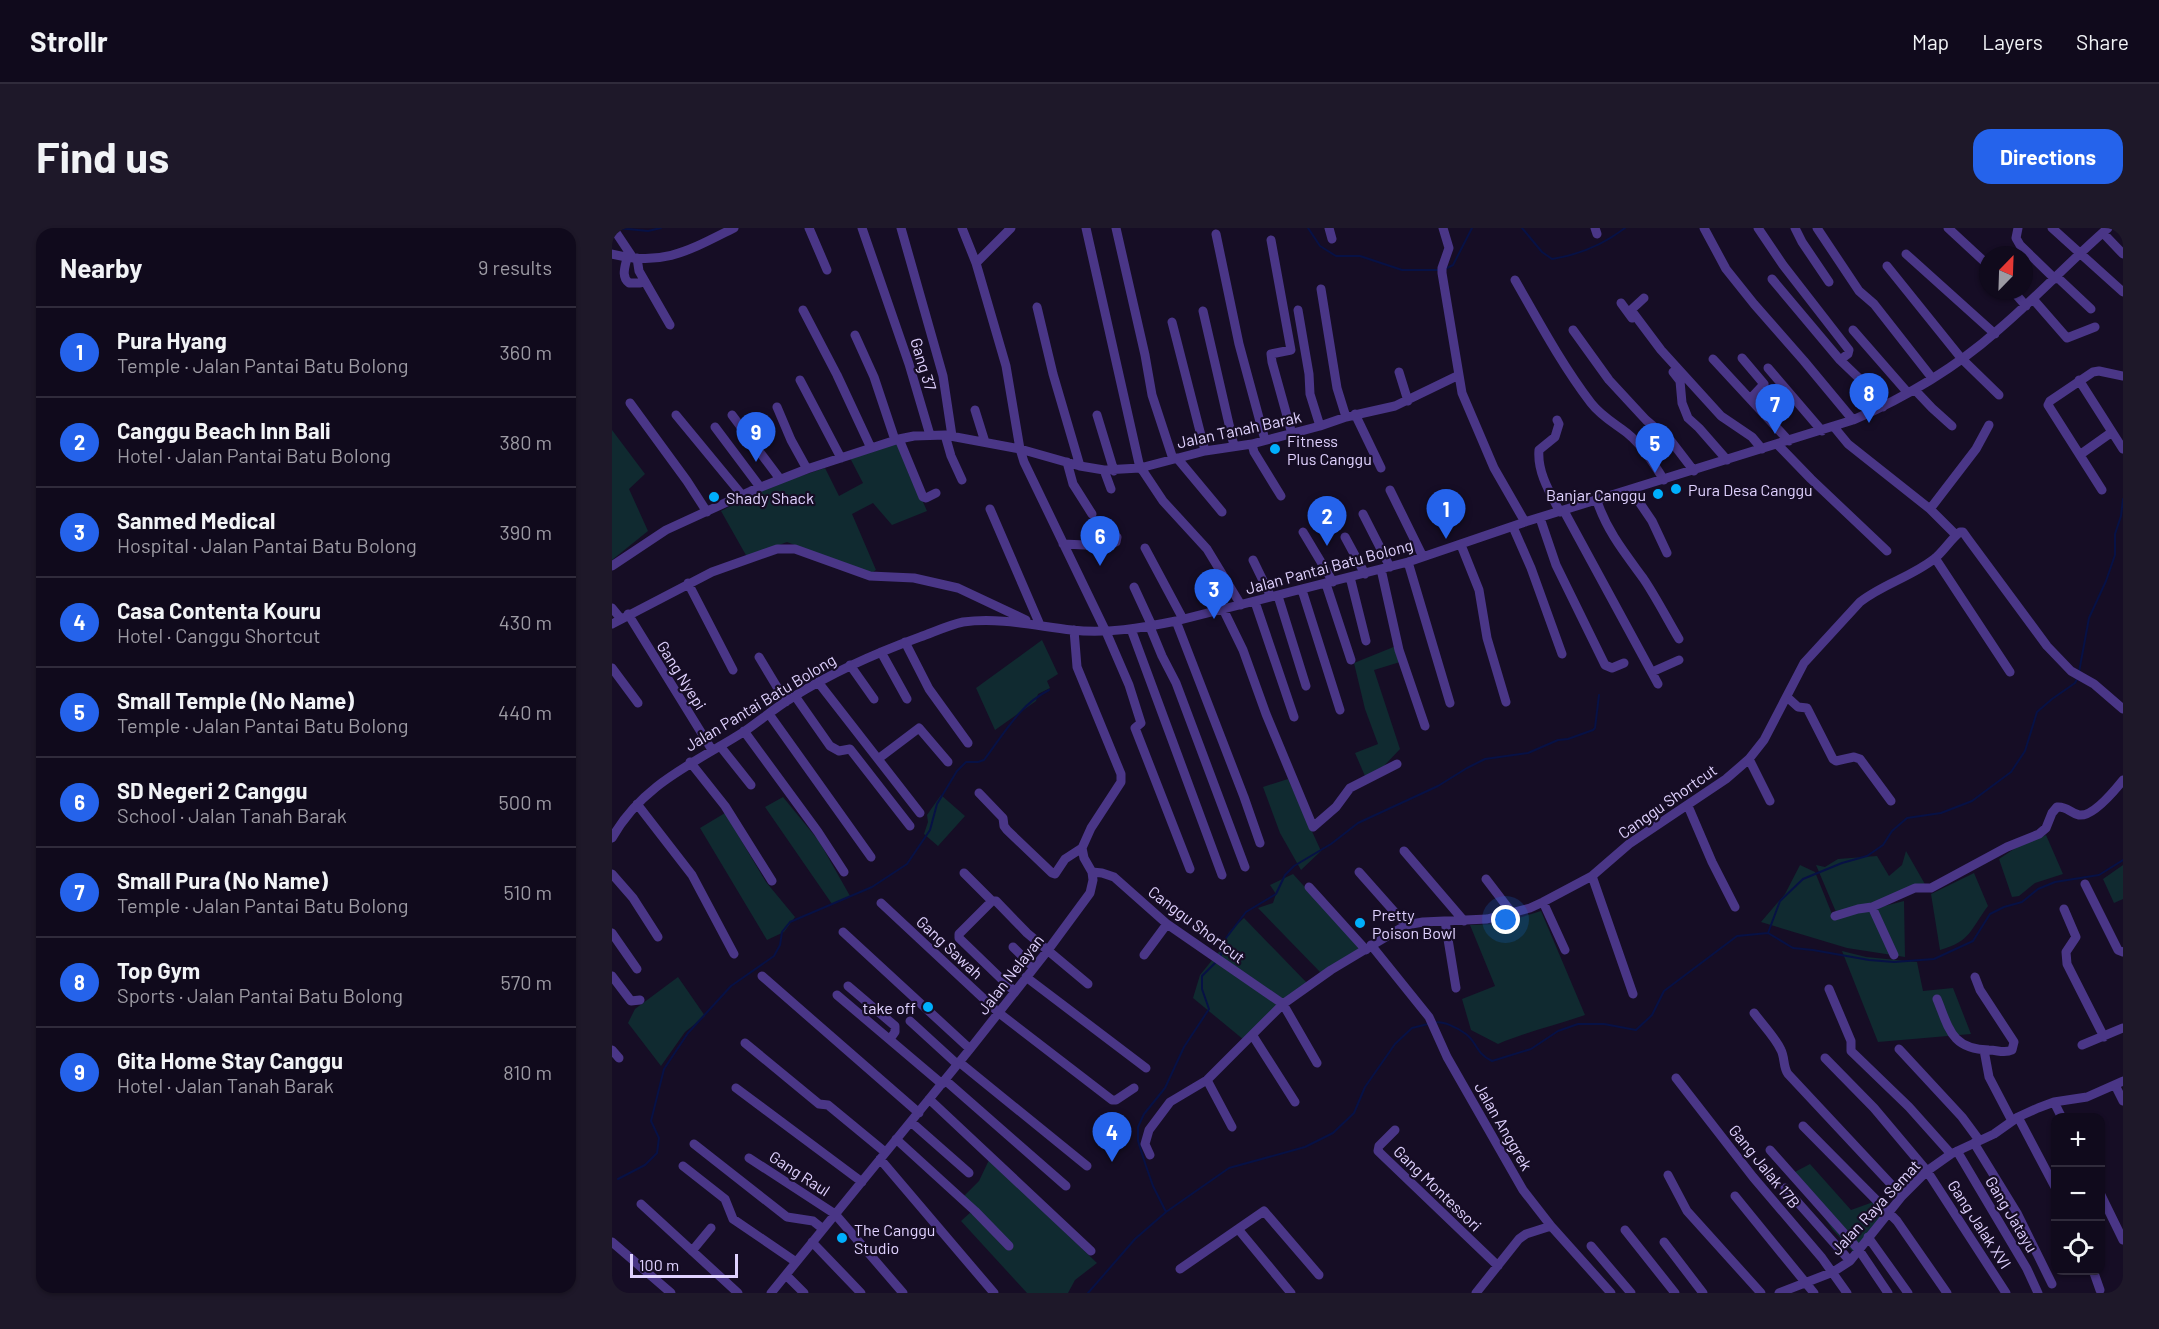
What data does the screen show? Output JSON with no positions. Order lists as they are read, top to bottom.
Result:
{
  "streets": {
    "street": [
      "Gang 37",
      "Jalan Tanah Barak",
      "Jalan Pantai Batu Bolong",
      "Gang Nyepi",
      "Canggu Shortcut",
      "Gang Sawah",
      "Jalan Nelayan",
      "Jalan Anggrek",
      "Gang Jalak 17B",
      "Gang Raul",
      "Gang Montessori",
      "Jalan Raya Semat",
      "Gang Jatayu",
      "Gang Jalak XVI"
    ]
  },
  "crossings": [
    ["Gang 37", "Jalan Tanah Barak"],
    ["Jalan Pantai Batu Bolong", "Gang Nyepi"],
    ["Canggu Shortcut", "Jalan Nelayan"],
    ["Canggu Shortcut", "Jalan Anggrek"],
    ["Gang Sawah", "Jalan Nelayan"],
    ["Jalan Nelayan", "Gang Raul"],
    ["Gang Jalak 17B", "Jalan Raya Semat"],
    ["Jalan Raya Semat", "Gang Jatayu"],
    ["Jalan Raya Semat", "Gang Jalak XVI"]
  ],
  "places": [
    "Fitness Plus Canggu",
    "Pura Desa Canggu",
    "Banjar Canggu",
    "Shady Shack",
    "Pretty Poison Bowl",
    "take off",
    "The Canggu Studio"
  ],
  "scale_bar": "100 m",
  "north": "top right",
  "page": {
    "header": "Strollr",
    "nav": ["Map", "Layers", "Share"],
    "buttons": "Directions",
    "title": "Find us",
    "heading": ["Nearby", "9 results"],
    "list": [
      {
        "mark": "1",
        "name": "Pura Hyang",
        "note": "Temple · Jalan Pantai Batu Bolong",
        "value": "360 m"
      },
      {
        "mark": "2",
        "name": "Canggu Beach Inn Bali",
        "note": "Hotel · Jalan Pantai Batu Bolong",
        "value": "380 m"
      },
      {
        "mark": "3",
        "name": "Sanmed Medical",
        "note": "Hospital · Jalan Pantai Batu Bolong",
        "value": "390 m"
      },
      {
        "mark": "4",
        "name": "Casa Contenta Kouru",
        "note": "Hotel · Canggu Shortcut",
        "value": "430 m"
      },
      {
        "mark": "5",
        "name": "Small Temple (No Name)",
        "note": "Temple · Jalan Pantai Batu Bolong",
        "value": "440 m"
      },
      {
        "mark": "6",
        "name": "SD Negeri 2 Canggu",
        "note": "School · Jalan Tanah Barak",
        "value": "500 m"
      },
      {
        "mark": "7",
        "name": "Small Pura (No Name)",
        "note": "Temple · Jalan Pantai Batu Bolong",
        "value": "510 m"
      },
      {
        "mark": "8",
        "name": "Top Gym",
        "note": "Sports · Jalan Pantai Batu Bolong",
        "value": "570 m"
      },
      {
        "mark": "9",
        "name": "Gita Home Stay Canggu",
        "note": "Hotel · Jalan Tanah Barak",
        "value": "810 m"
      }
    ],
    "pins": [
      "8",
      "7",
      "9",
      "5",
      "1",
      "2",
      "6",
      "3",
      "4"
    ],
    "map_buttons": ["+", "−"],
    "scale": "100 m"
  }
}
